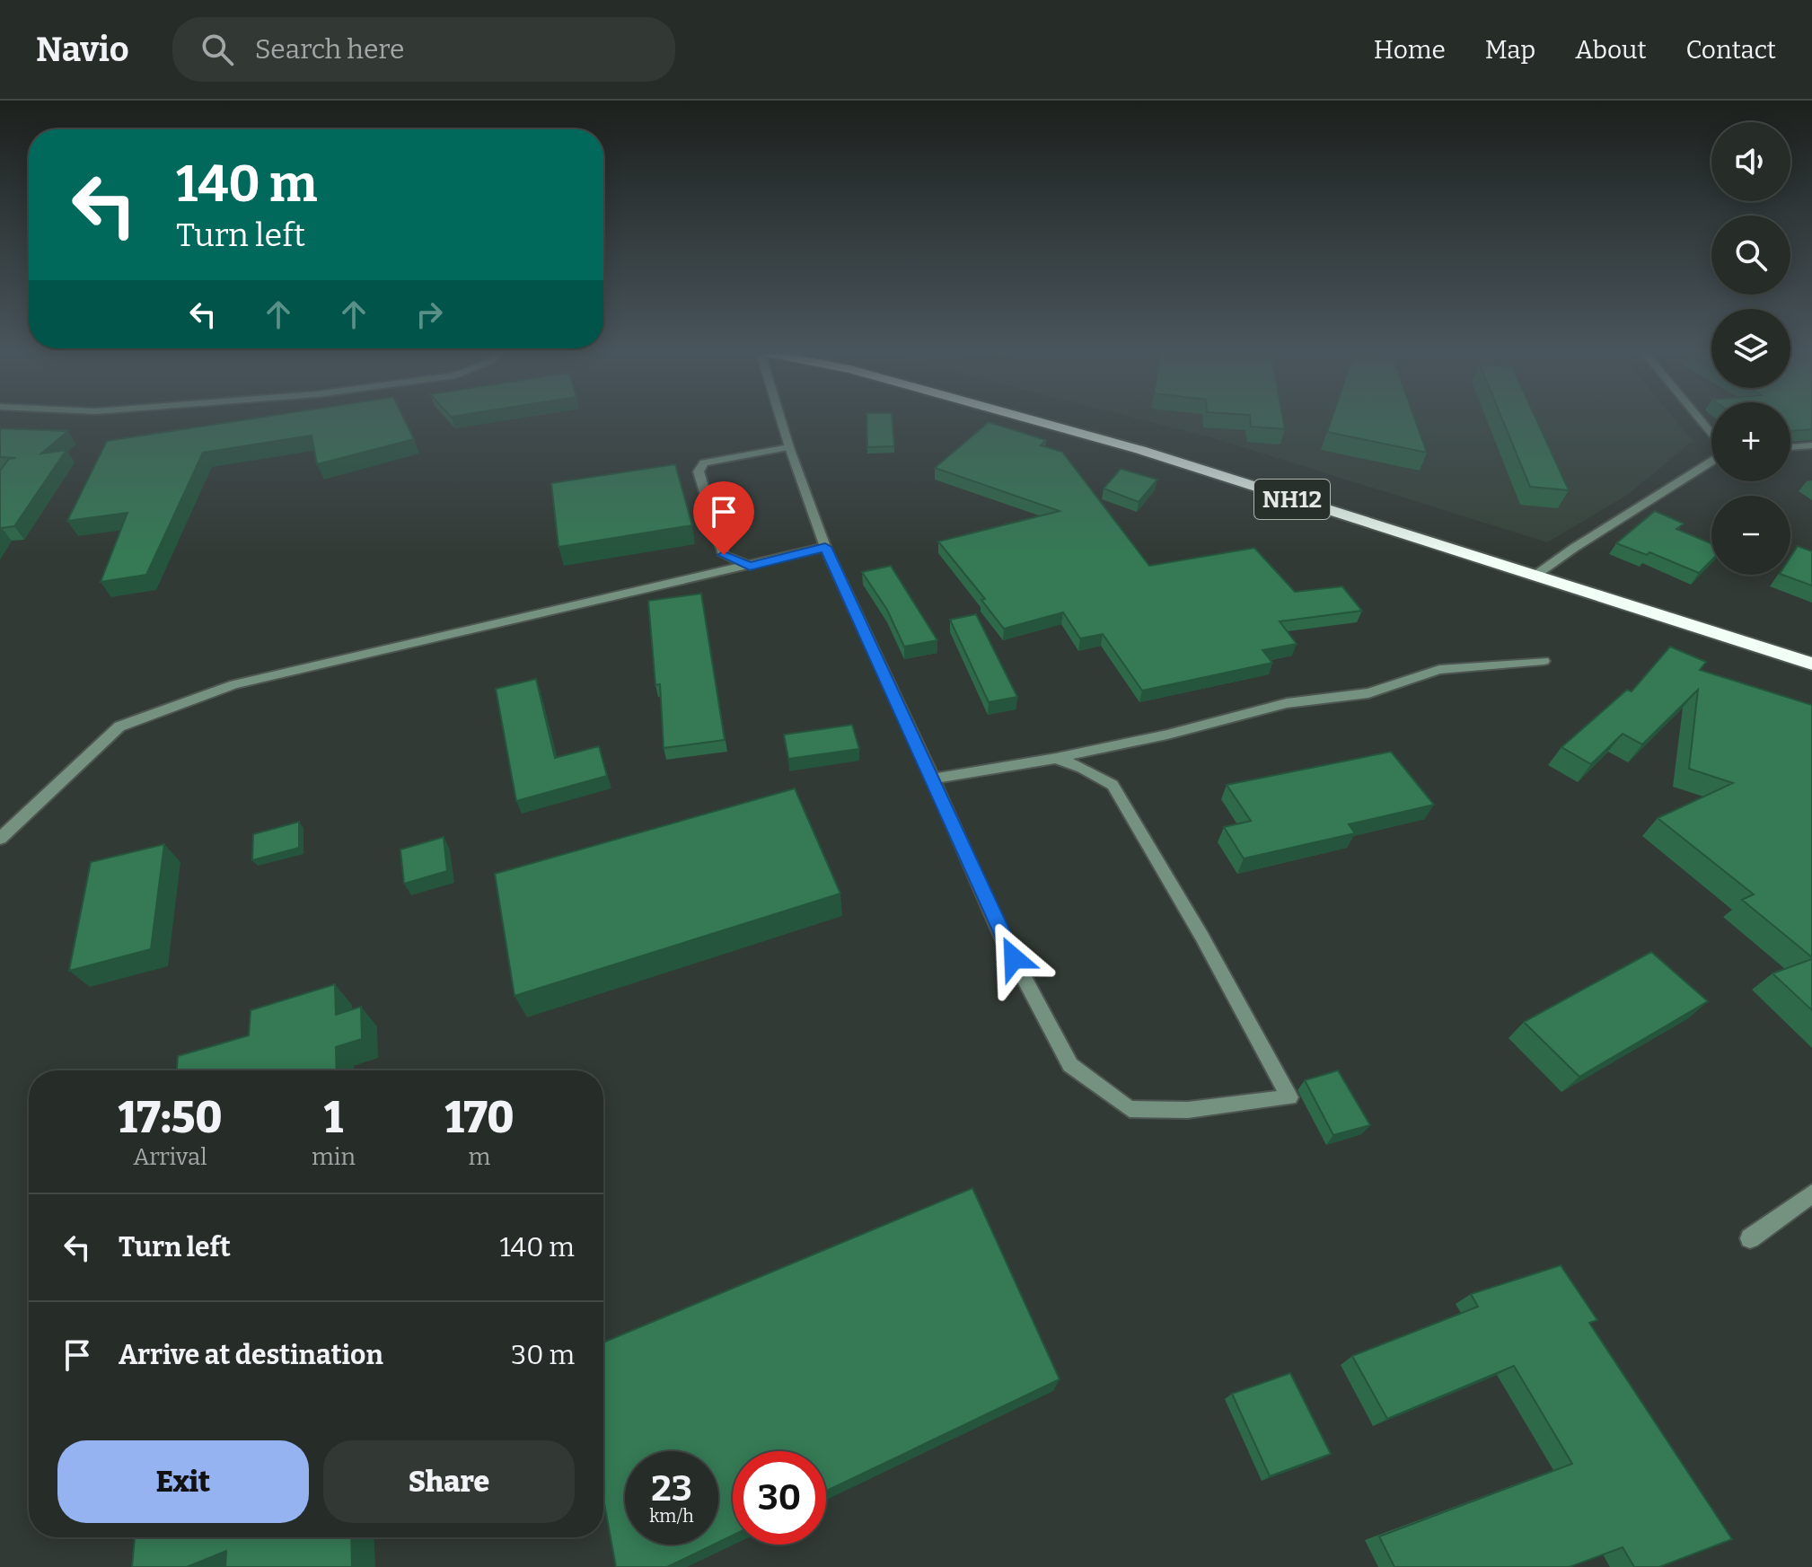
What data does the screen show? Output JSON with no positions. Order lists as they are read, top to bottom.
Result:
{
  "streets": {
    "highway": ["NH12"]
  },
  "page": {
    "header": "Navio",
    "search": "Search here",
    "nav": [
      "Home",
      "Map",
      "About",
      "Contact"
    ],
    "map_buttons": ["+", "−"],
    "turn": ["140 m", "Turn left"],
    "eta": [
      "17:50",
      "Arrival",
      "1",
      "min",
      "170",
      "m"
    ],
    "list": [
      {
        "name": "Turn left",
        "value": "140 m"
      },
      {
        "name": "Arrive at destination",
        "value": "30 m"
      }
    ],
    "buttons": ["Exit", "Share"],
    "speed": "23 km/h",
    "limit": "30"
  }
}
